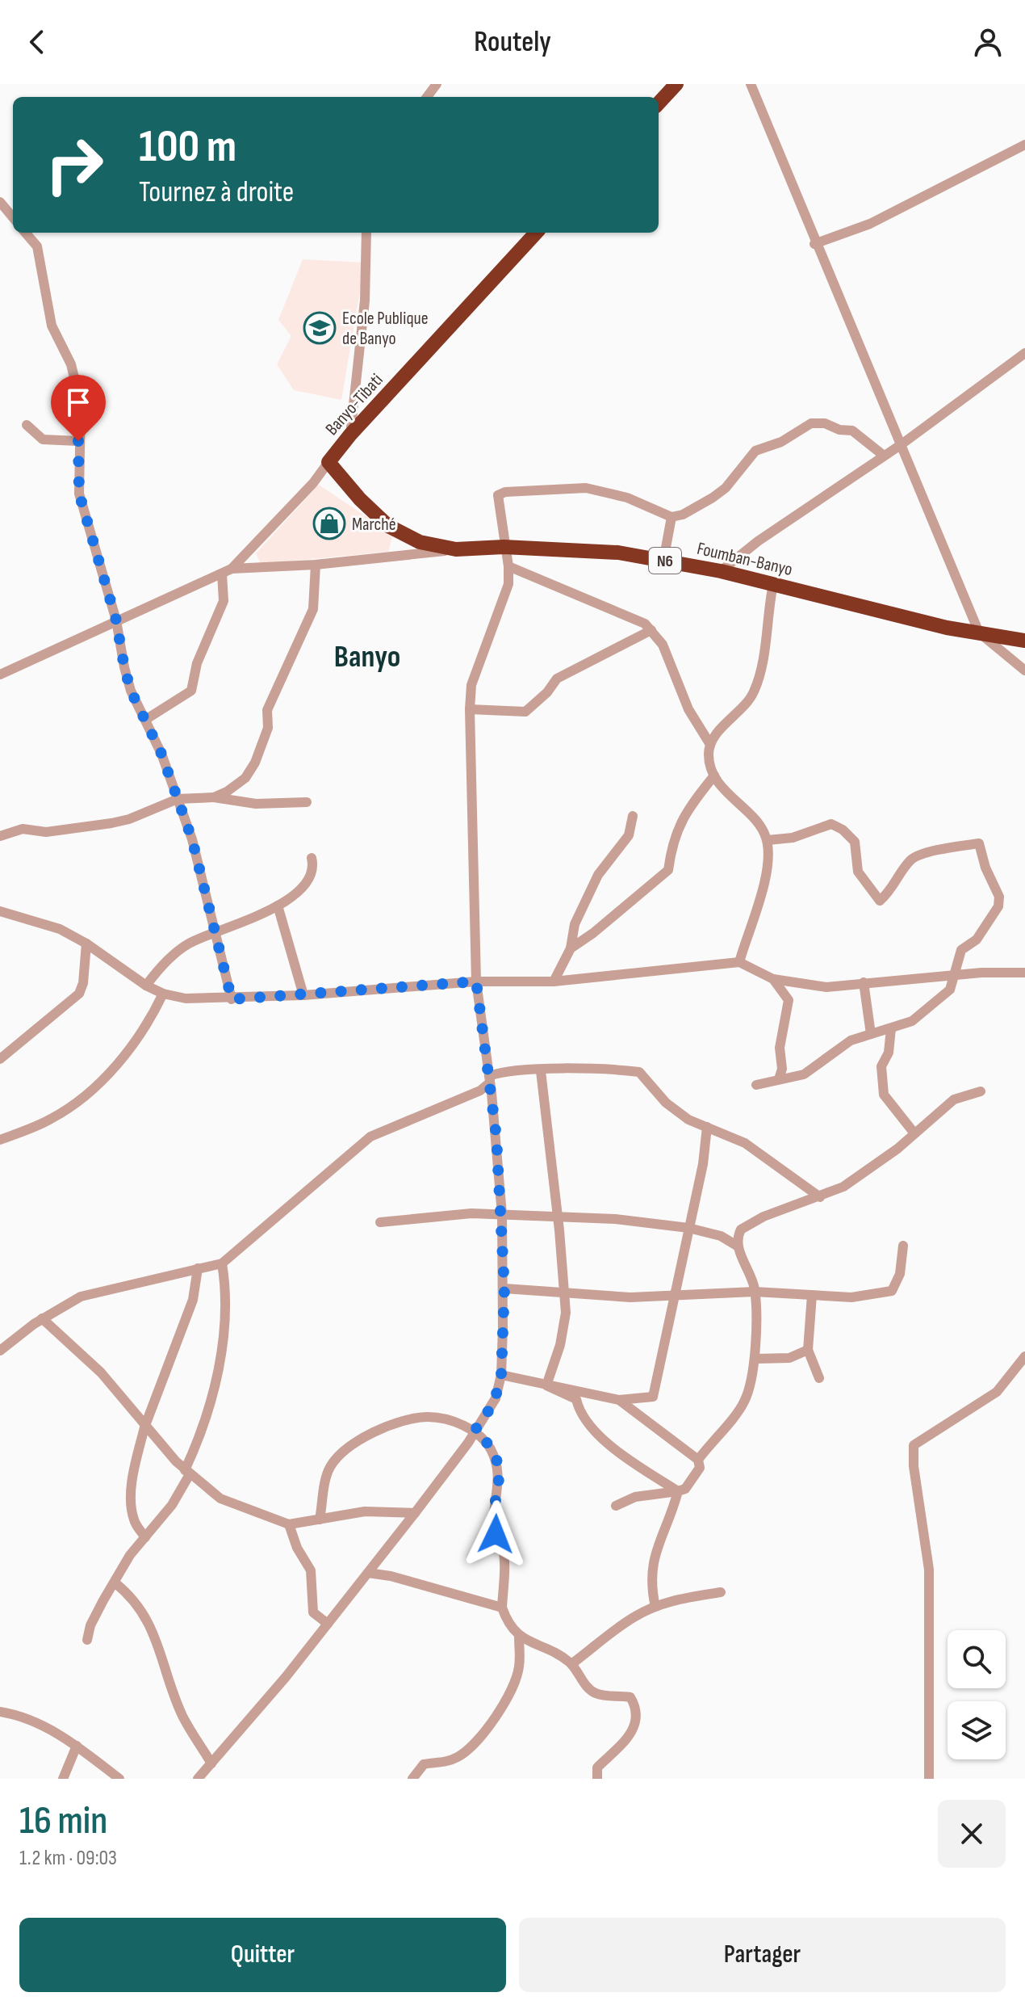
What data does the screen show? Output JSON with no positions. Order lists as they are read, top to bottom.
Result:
{
  "streets": {
    "highway": ["Banyo-Tibati", "Foumban-Banyo", "N6"]
  },
  "crossings": [
    ["Banyo-Tibati", "Foumban-Banyo"]
  ],
  "districts": ["Banyo"],
  "places": {
    "school or university": ["Ecole Publique de Banyo"],
    "shop": ["Marché"]
  },
  "page": {
    "header": "Routely",
    "turn": ["100 m", "Tournez à droite"],
    "heading": ["16 min", "1.2 km · 09:03"],
    "buttons": ["Quitter", "Partager"]
  }
}
